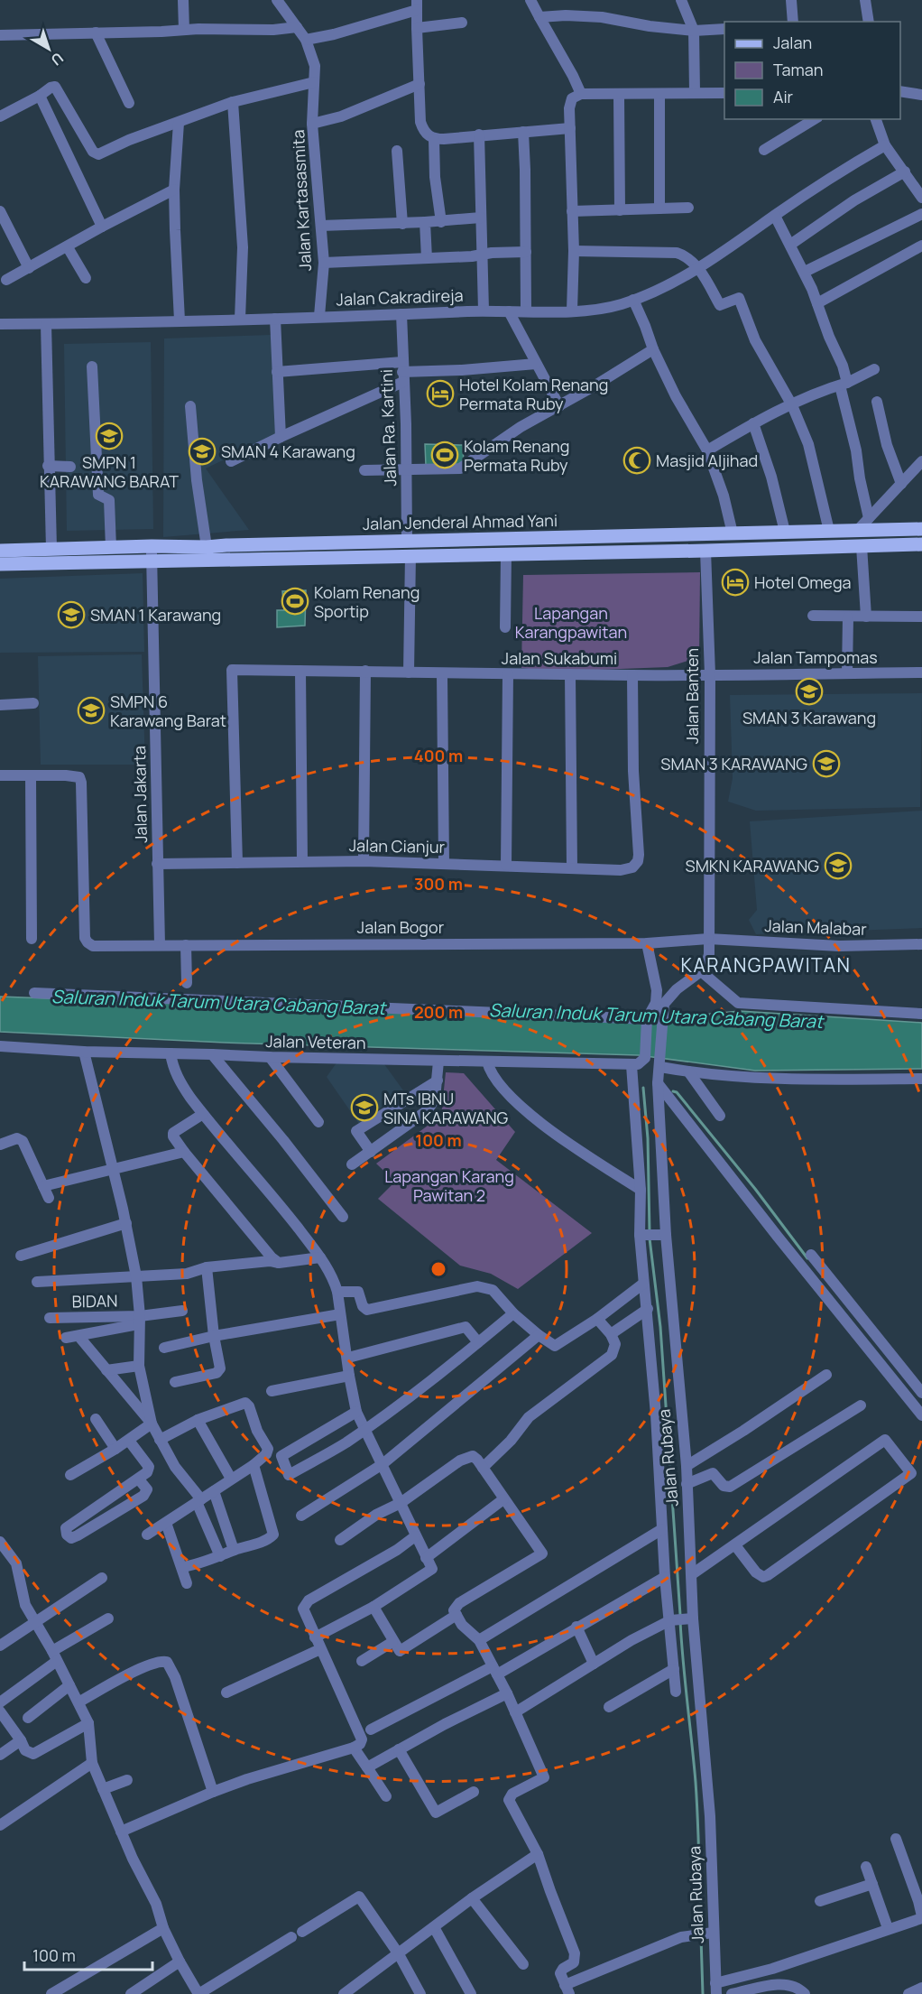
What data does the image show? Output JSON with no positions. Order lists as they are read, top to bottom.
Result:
{
  "streets": {
    "main road": ["Jalan Jenderal Ahmad Yani"],
    "street": [
      "Jalan Kartasasmita",
      "Jalan Cakradireja",
      "Jalan Ra. Kartini",
      "Jalan Tampomas",
      "Jalan Sukabumi",
      "Jalan Banten",
      "Jalan Jakarta",
      "Jalan Cianjur",
      "Jalan Bogor",
      "Jalan Malabar",
      "Jalan Veteran",
      "BIDAN",
      "Jalan Rubaya"
    ]
  },
  "crossings": [
    ["Jalan Kartasasmita", "Jalan Cakradireja"],
    ["Jalan Cakradireja", "Jalan Ra. Kartini"],
    ["Jalan Ra. Kartini", "Jalan Jenderal Ahmad Yani"],
    ["Jalan Jenderal Ahmad Yani", "Jalan Banten"],
    ["Jalan Jenderal Ahmad Yani", "Jalan Jakarta"],
    ["Jalan Tampomas", "Jalan Sukabumi"],
    ["Jalan Tampomas", "Jalan Banten"],
    ["Jalan Sukabumi", "Jalan Banten"],
    ["Jalan Sukabumi", "Jalan Cianjur"],
    ["Jalan Banten", "Jalan Bogor"],
    ["Jalan Banten", "Jalan Malabar"],
    ["Jalan Jakarta", "Jalan Cianjur"],
    ["Jalan Jakarta", "Jalan Bogor"],
    ["Jalan Bogor", "Jalan Malabar"]
  ],
  "districts": ["KARANGPAWITAN"],
  "water": ["Saluran Induk Tarum Utara Cabang Barat"],
  "parks": ["Lapangan Karangpawitan", "Lapangan Karang Pawitan 2"],
  "places": {
    "hotel": ["Hotel Kolam Renang Permata Ruby", "Hotel Omega"],
    "school or university": [
      "SMPN 1 KARAWANG BARAT",
      "SMAN 4 Karawang",
      "SMAN 1 Karawang",
      "SMAN 3 Karawang",
      "SMPN 6 Karawang Barat",
      "SMAN 3 KARAWANG",
      "SMKN KARAWANG",
      "MTs IBNU SINA KARAWANG"
    ],
    "sports": ["Kolam Renang Permata Ruby", "Kolam Renang Sportip"],
    "mosque": ["Masjid Aljihad"]
  },
  "legend": ["Jalan", "Taman", "Air"],
  "scale_bar": "100 m",
  "north": "bottom right",
  "rings": [
    "400 m",
    "300 m",
    "200 m",
    "100 m"
  ]
}
